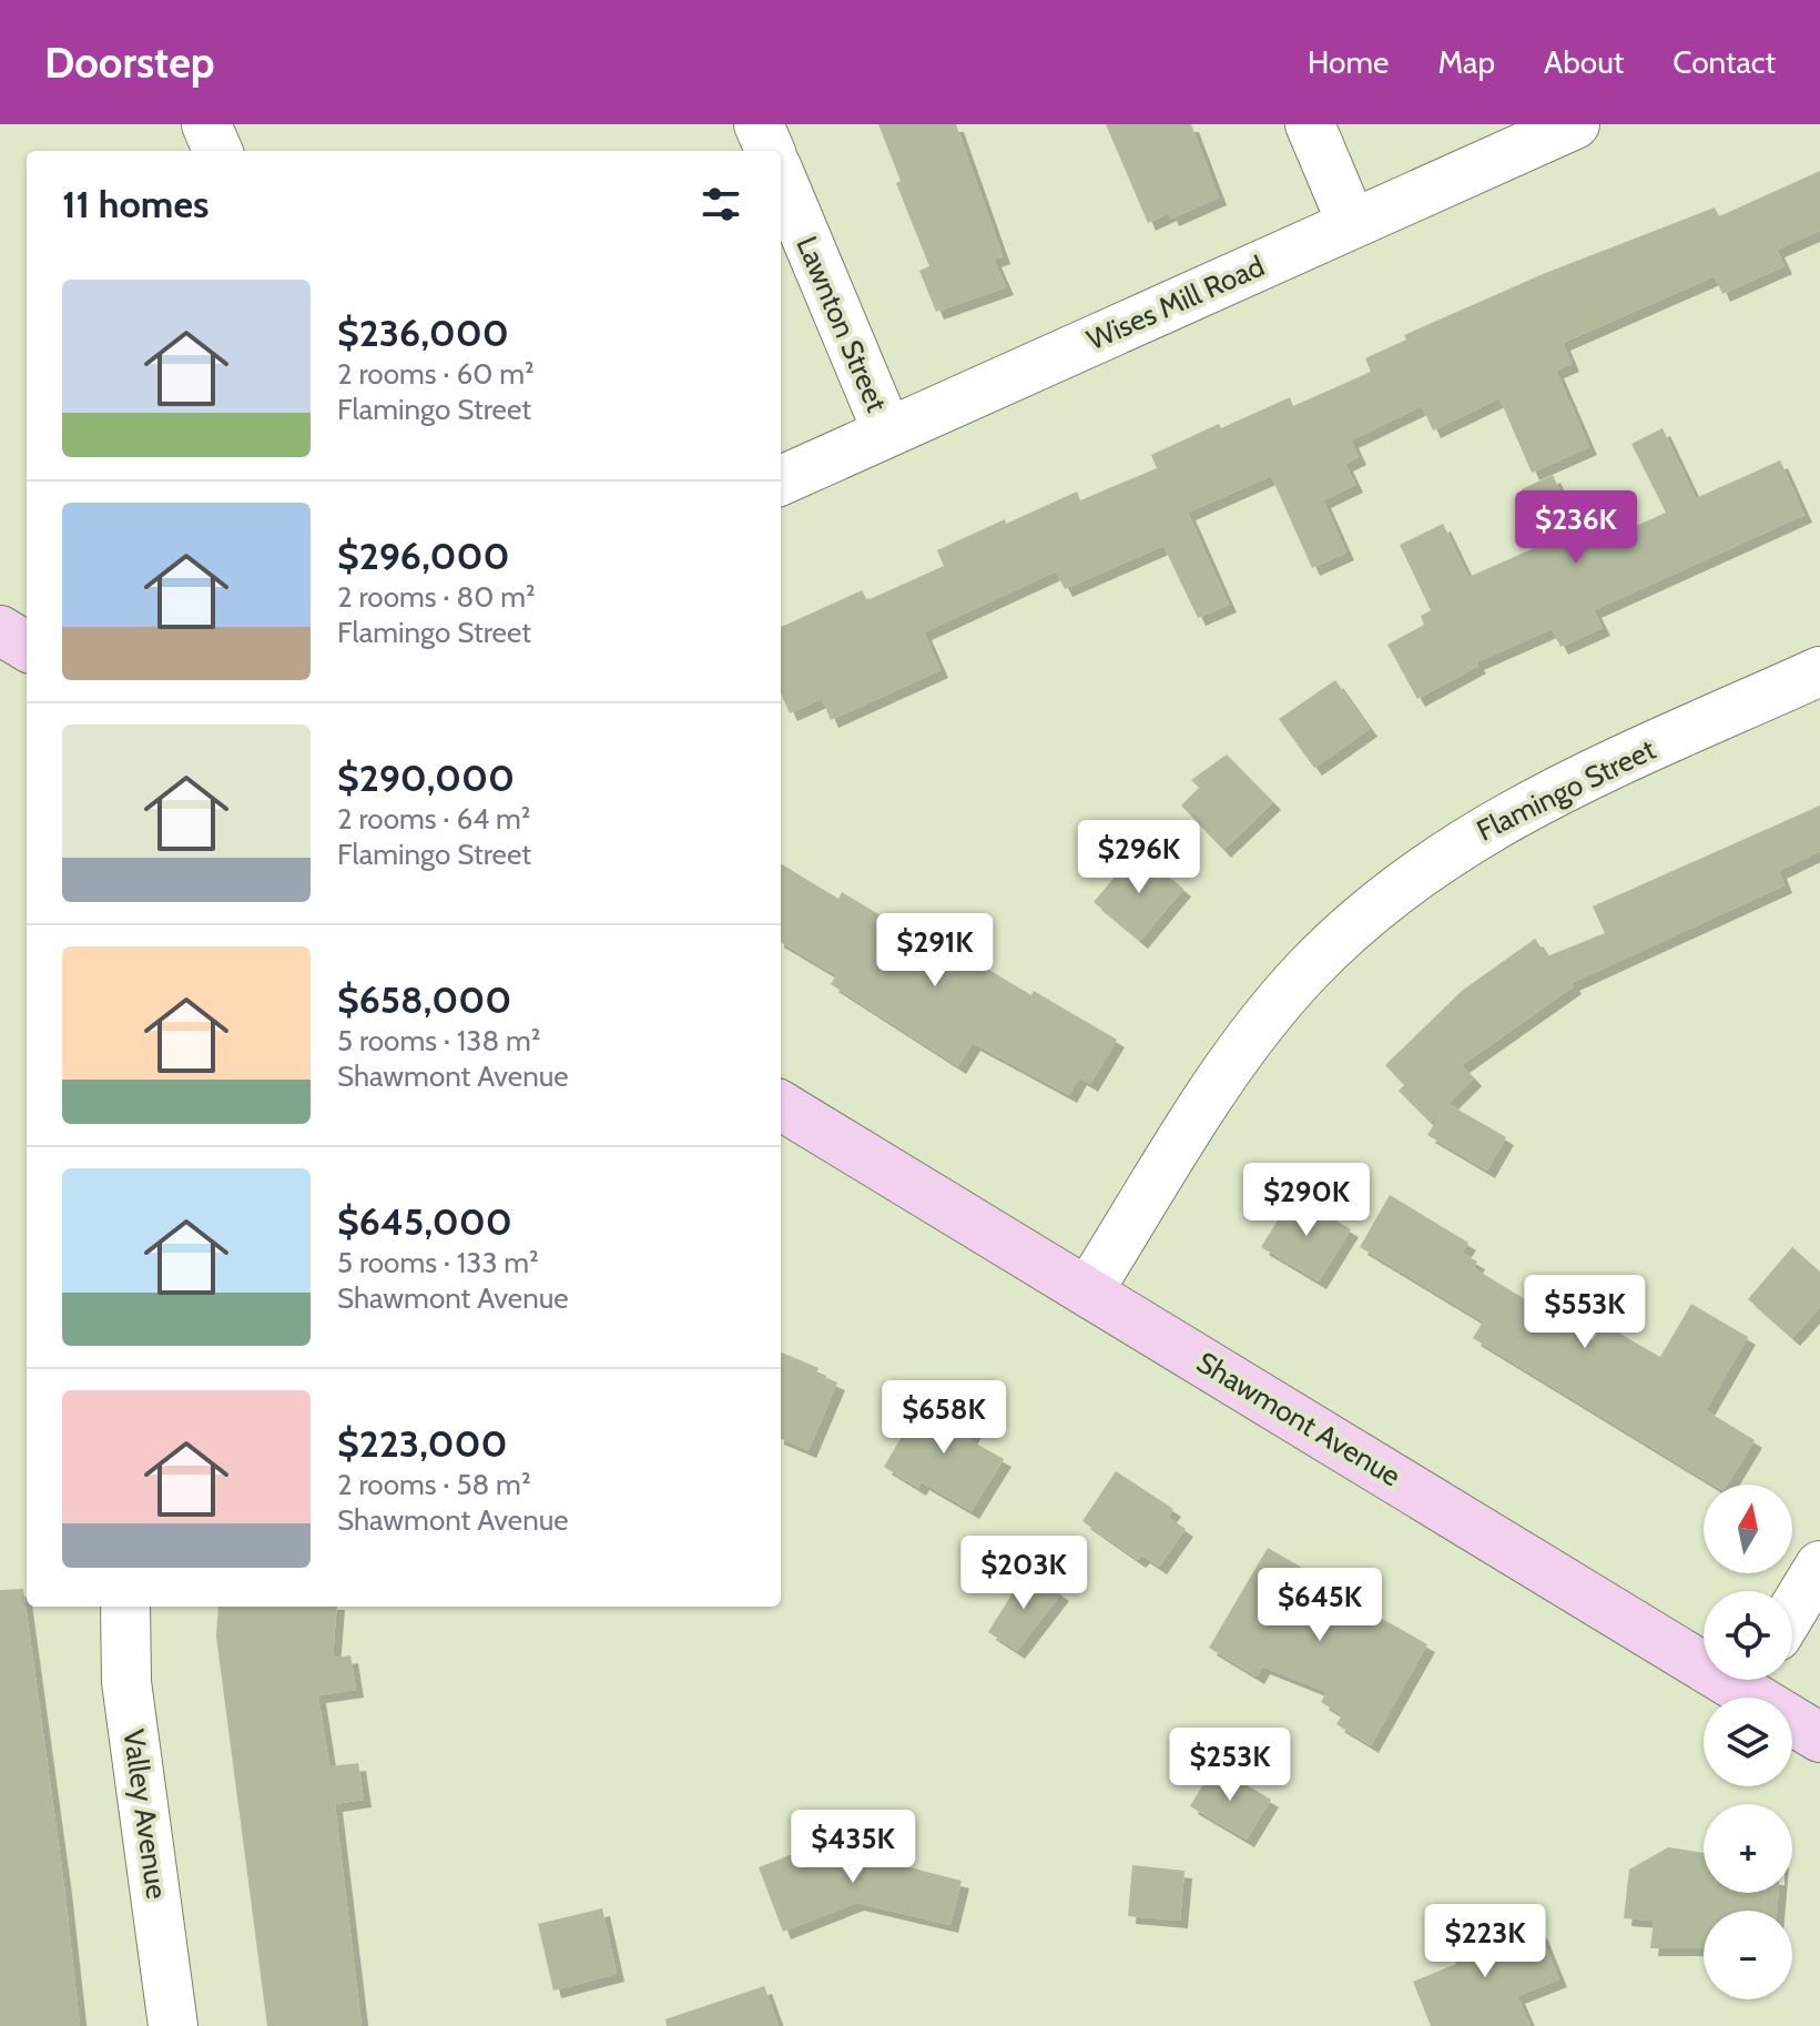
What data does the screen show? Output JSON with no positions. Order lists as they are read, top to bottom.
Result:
{
  "streets": {
    "street": [
      "Wises Mill Road",
      "Lawnton Street",
      "Flamingo Street",
      "Shawmont Avenue",
      "Valley Avenue"
    ]
  },
  "crossings": [
    ["Wises Mill Road", "Lawnton Street"],
    ["Flamingo Street", "Shawmont Avenue"]
  ],
  "north": "top",
  "page": {
    "header": "Doorstep",
    "nav": [
      "Home",
      "Map",
      "About",
      "Contact"
    ],
    "heading": "11 homes",
    "list": [
      {
        "name": "$236,000",
        "note": "2 rooms · 60 m² · Flamingo Street"
      },
      {
        "name": "$296,000",
        "note": "2 rooms · 80 m² · Flamingo Street"
      },
      {
        "name": "$290,000",
        "note": "2 rooms · 64 m² · Flamingo Street"
      },
      {
        "name": "$658,000",
        "note": "5 rooms · 138 m² · Shawmont Avenue"
      },
      {
        "name": "$645,000",
        "note": "5 rooms · 133 m² · Shawmont Avenue"
      },
      {
        "name": "$223,000",
        "note": "2 rooms · 58 m² · Shawmont Avenue"
      }
    ],
    "price": [
      "$236K",
      "$296K",
      "$291K",
      "$290K",
      "$553K",
      "$658K",
      "$203K",
      "$645K",
      "$253K",
      "$435K",
      "$223K"
    ],
    "map_buttons": ["+", "−"]
  }
}
